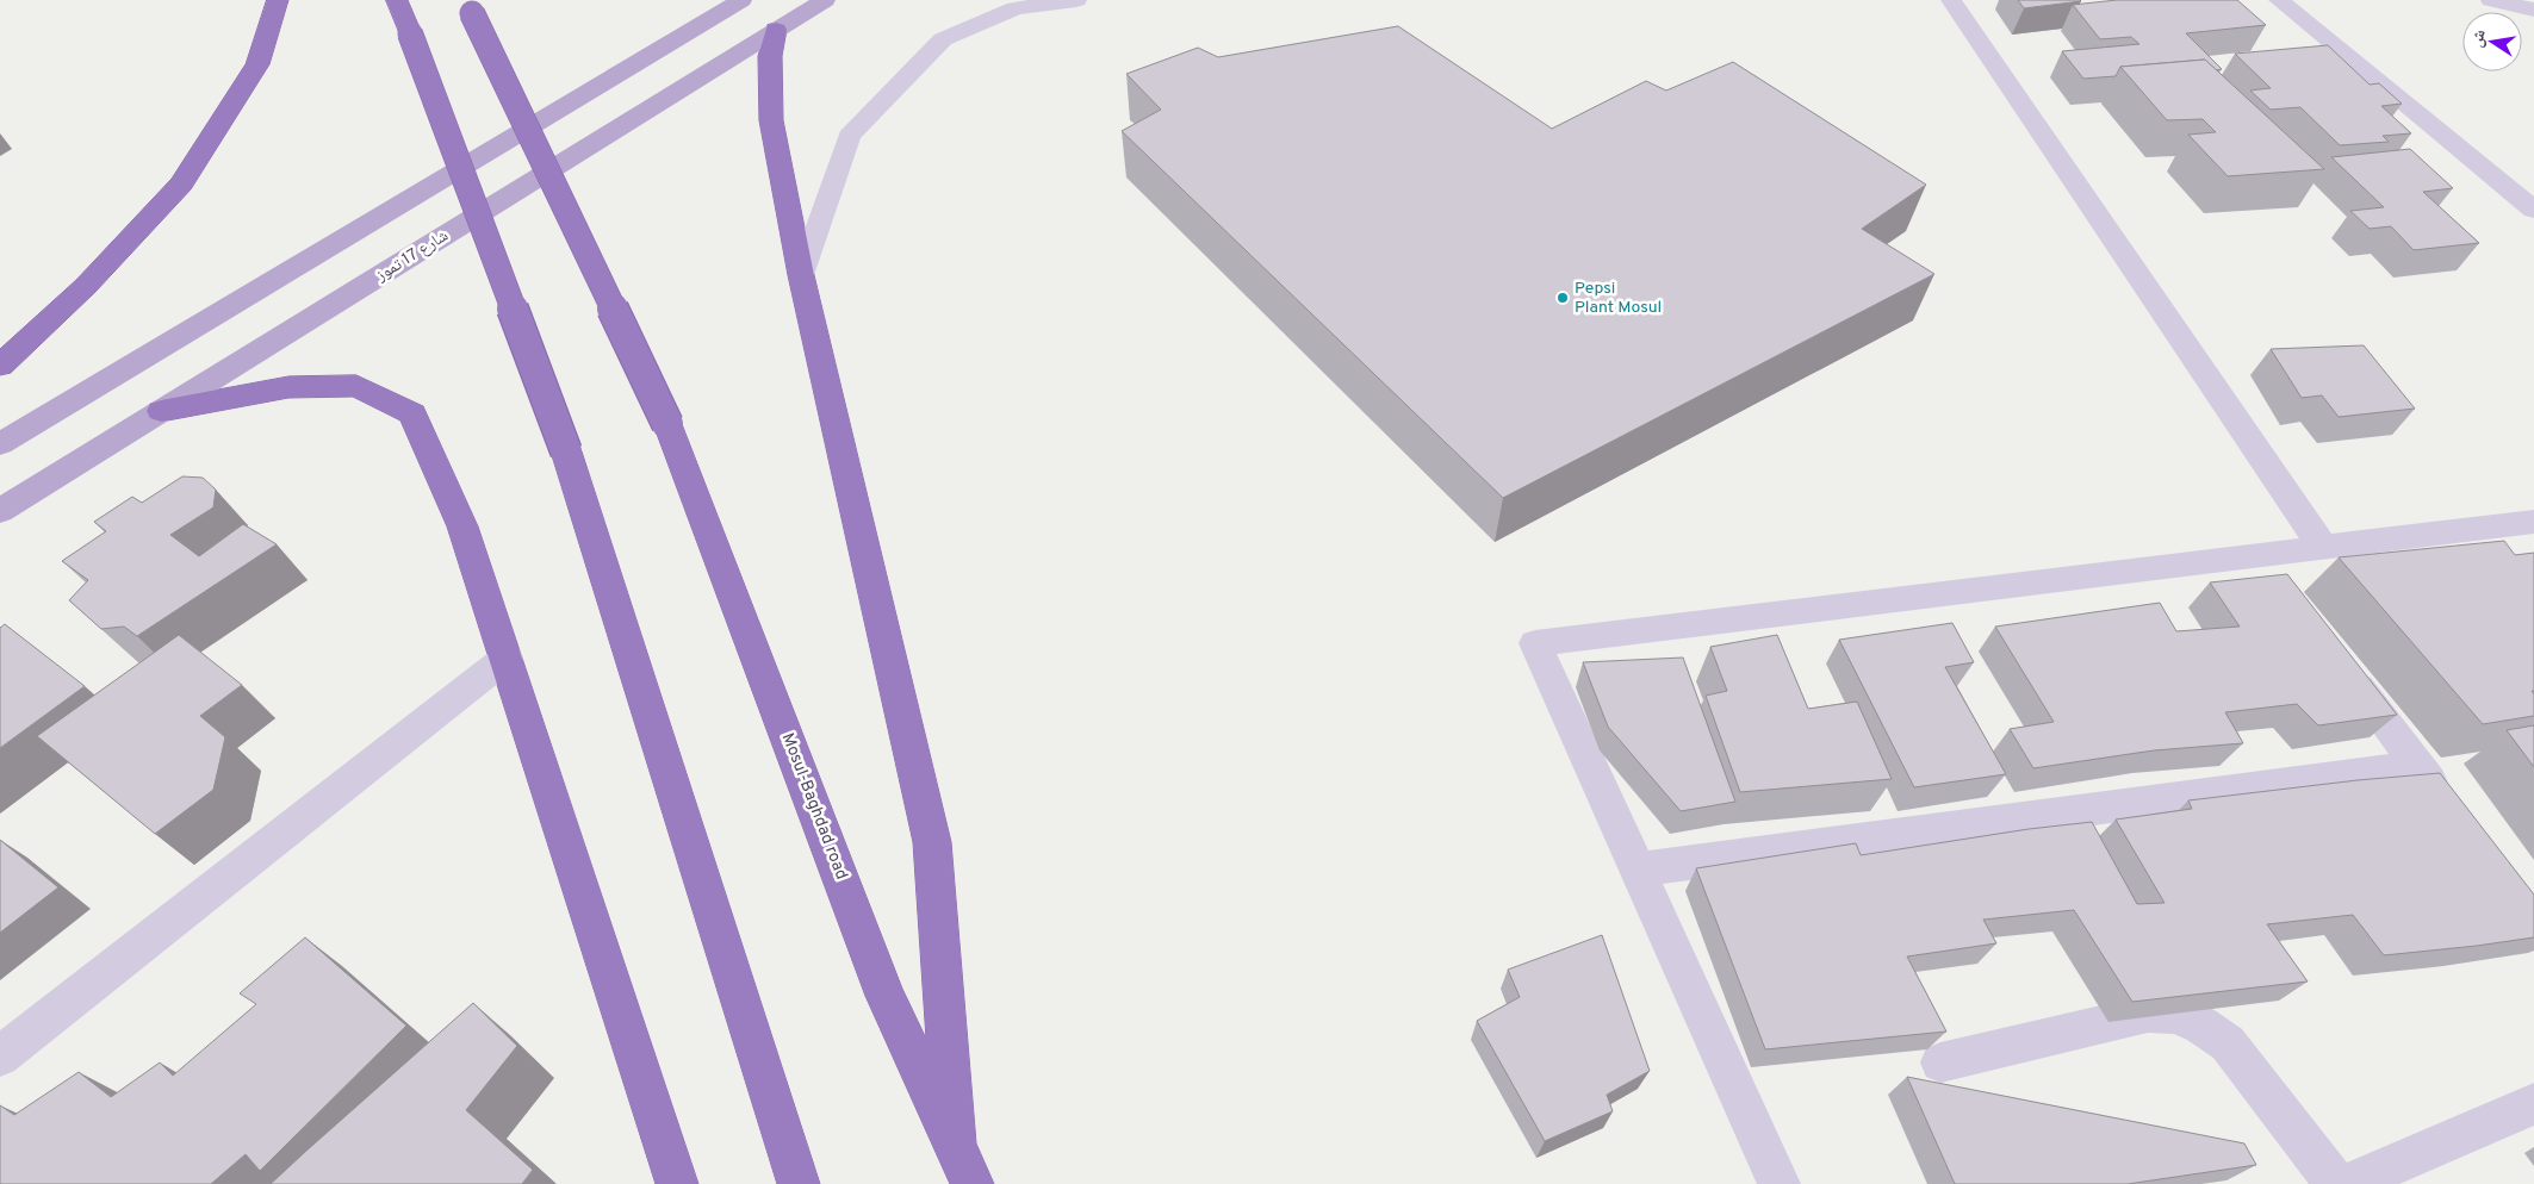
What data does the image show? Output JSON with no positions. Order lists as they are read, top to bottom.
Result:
{
  "streets": {
    "highway": ["Mosul-Baghdad road"],
    "main road": ["شارع 17 تموز"]
  },
  "places": ["Pepsi Plant Mosul"],
  "north": "left"
}
